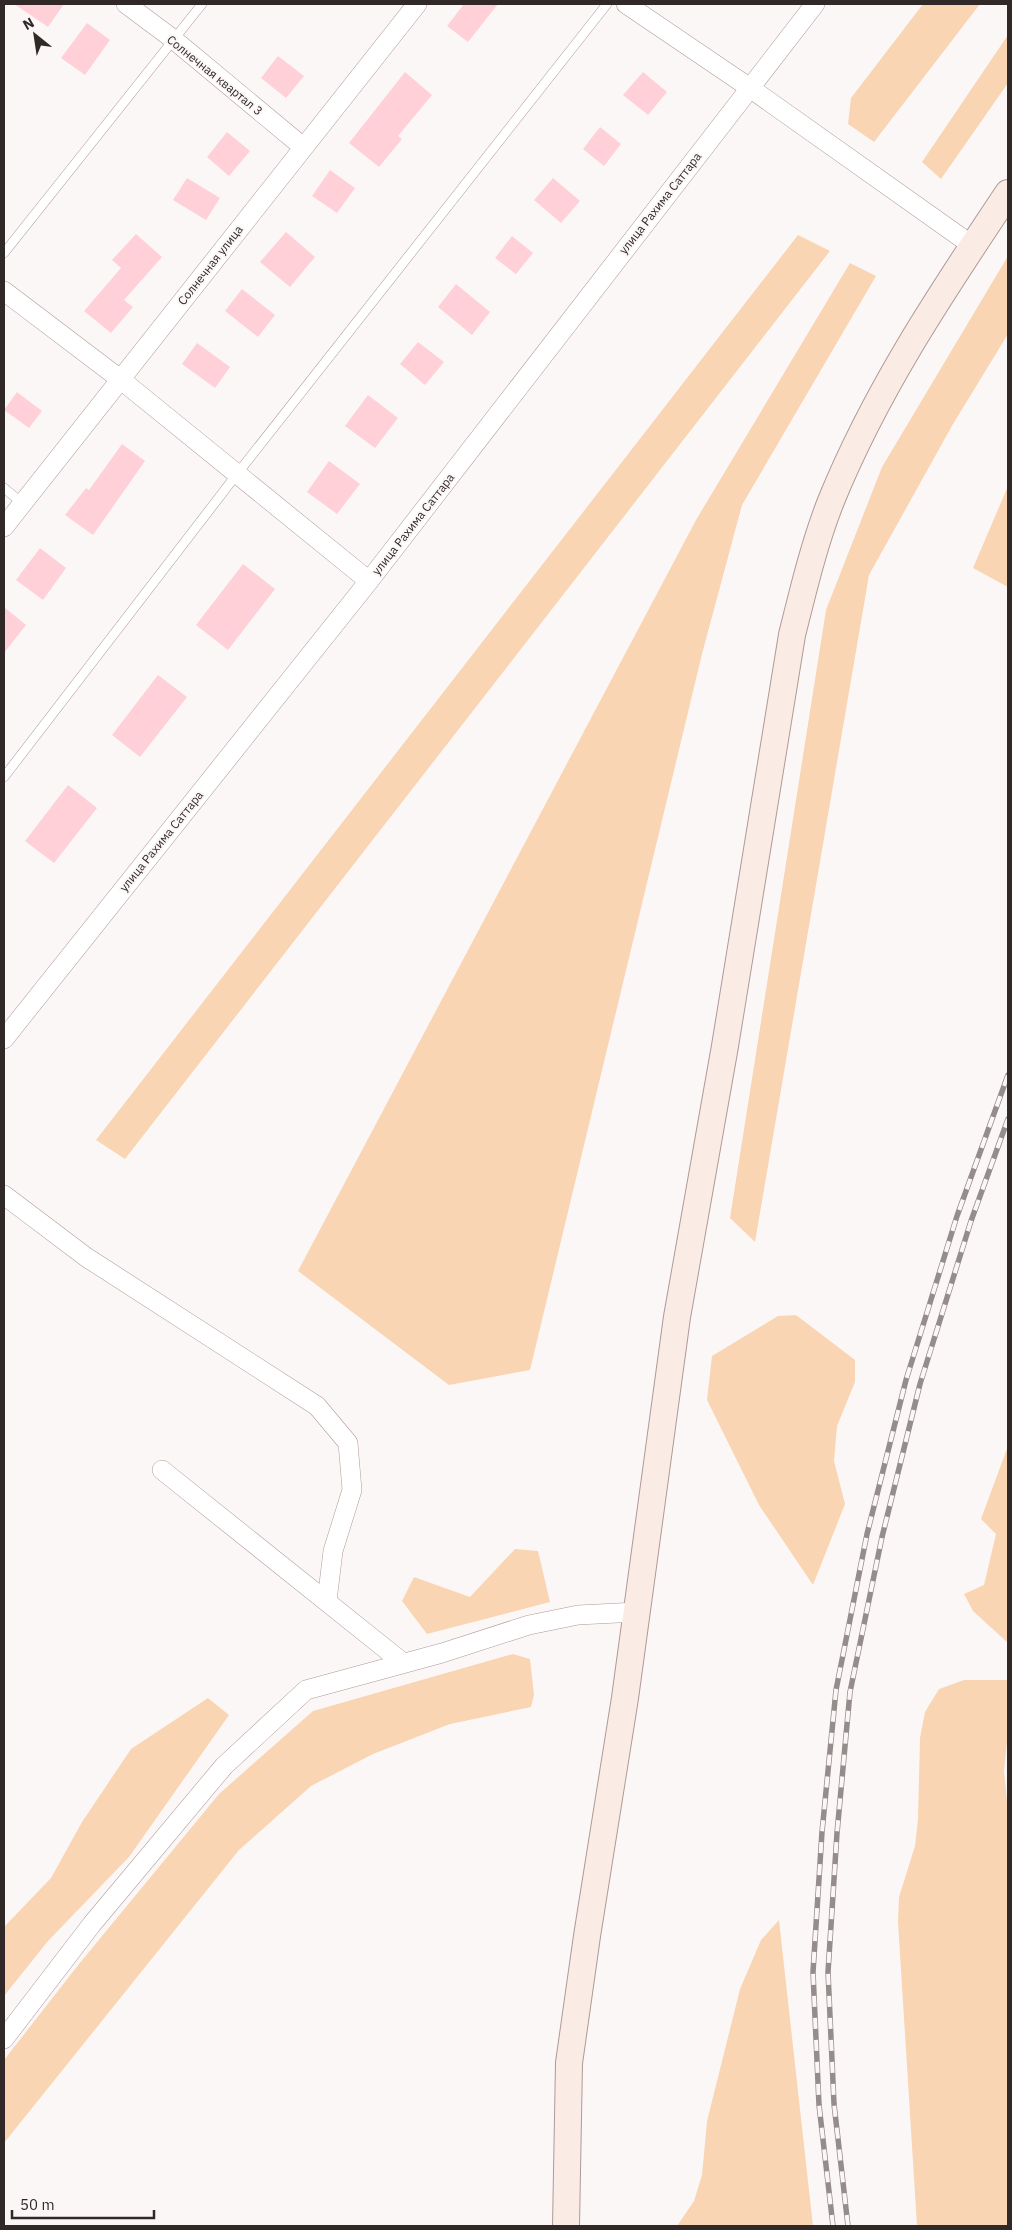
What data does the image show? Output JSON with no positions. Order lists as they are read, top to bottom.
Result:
{
  "streets": {
    "street": ["Солнечная квартал 3", "улица Рахима Саттара", "Солнечная улица"]
  },
  "crossings": [
    ["Солнечная квартал 3", "Солнечная улица"]
  ],
  "scale_bar": "50 m",
  "north": "top left"
}
